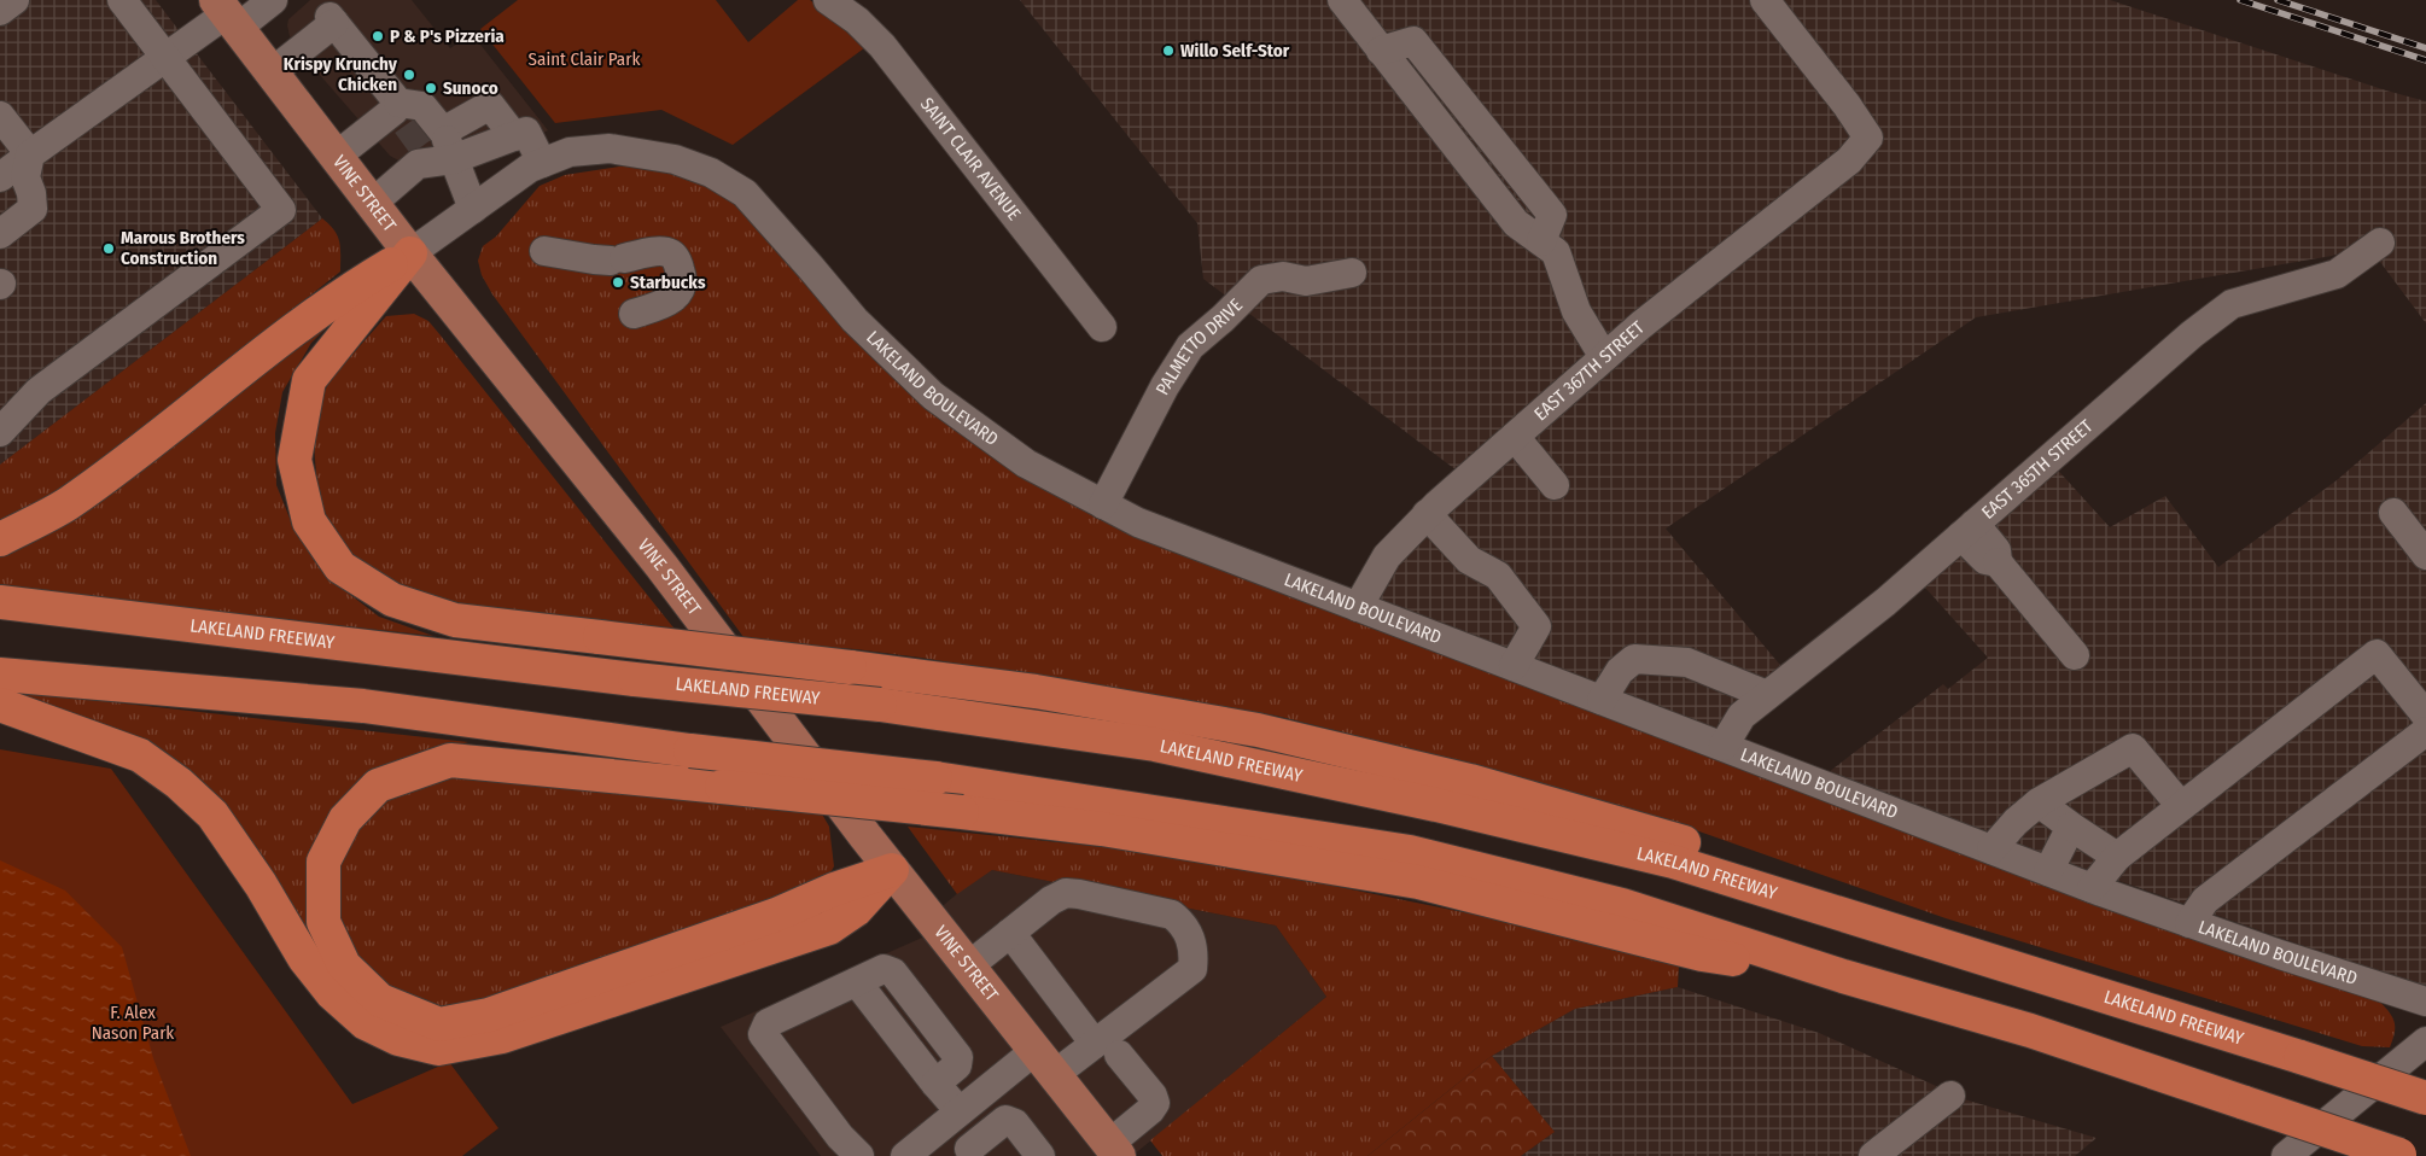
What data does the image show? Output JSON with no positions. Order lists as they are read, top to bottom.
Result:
{
  "streets": {
    "highway": ["LAKELAND FREEWAY"],
    "main road": ["VINE STREET"],
    "street": [
      "SAINT CLAIR AVENUE",
      "PALMETTO DRIVE",
      "EAST 367TH STREET",
      "LAKELAND BOULEVARD",
      "EAST 365TH STREET"
    ]
  },
  "crossings": [
    ["VINE STREET", "LAKELAND BOULEVARD"],
    ["PALMETTO DRIVE", "LAKELAND BOULEVARD"],
    ["EAST 367TH STREET", "LAKELAND BOULEVARD"],
    ["LAKELAND BOULEVARD", "EAST 365TH STREET"]
  ],
  "parks": ["Saint Clair Park", "F. Alex Nason Park"],
  "places": [
    "P & P's Pizzeria",
    "Willo Self-Stor",
    "Krispy Krunchy Chicken",
    "Sunoco",
    "Marous Brothers Construction",
    "Starbucks"
  ]
}
